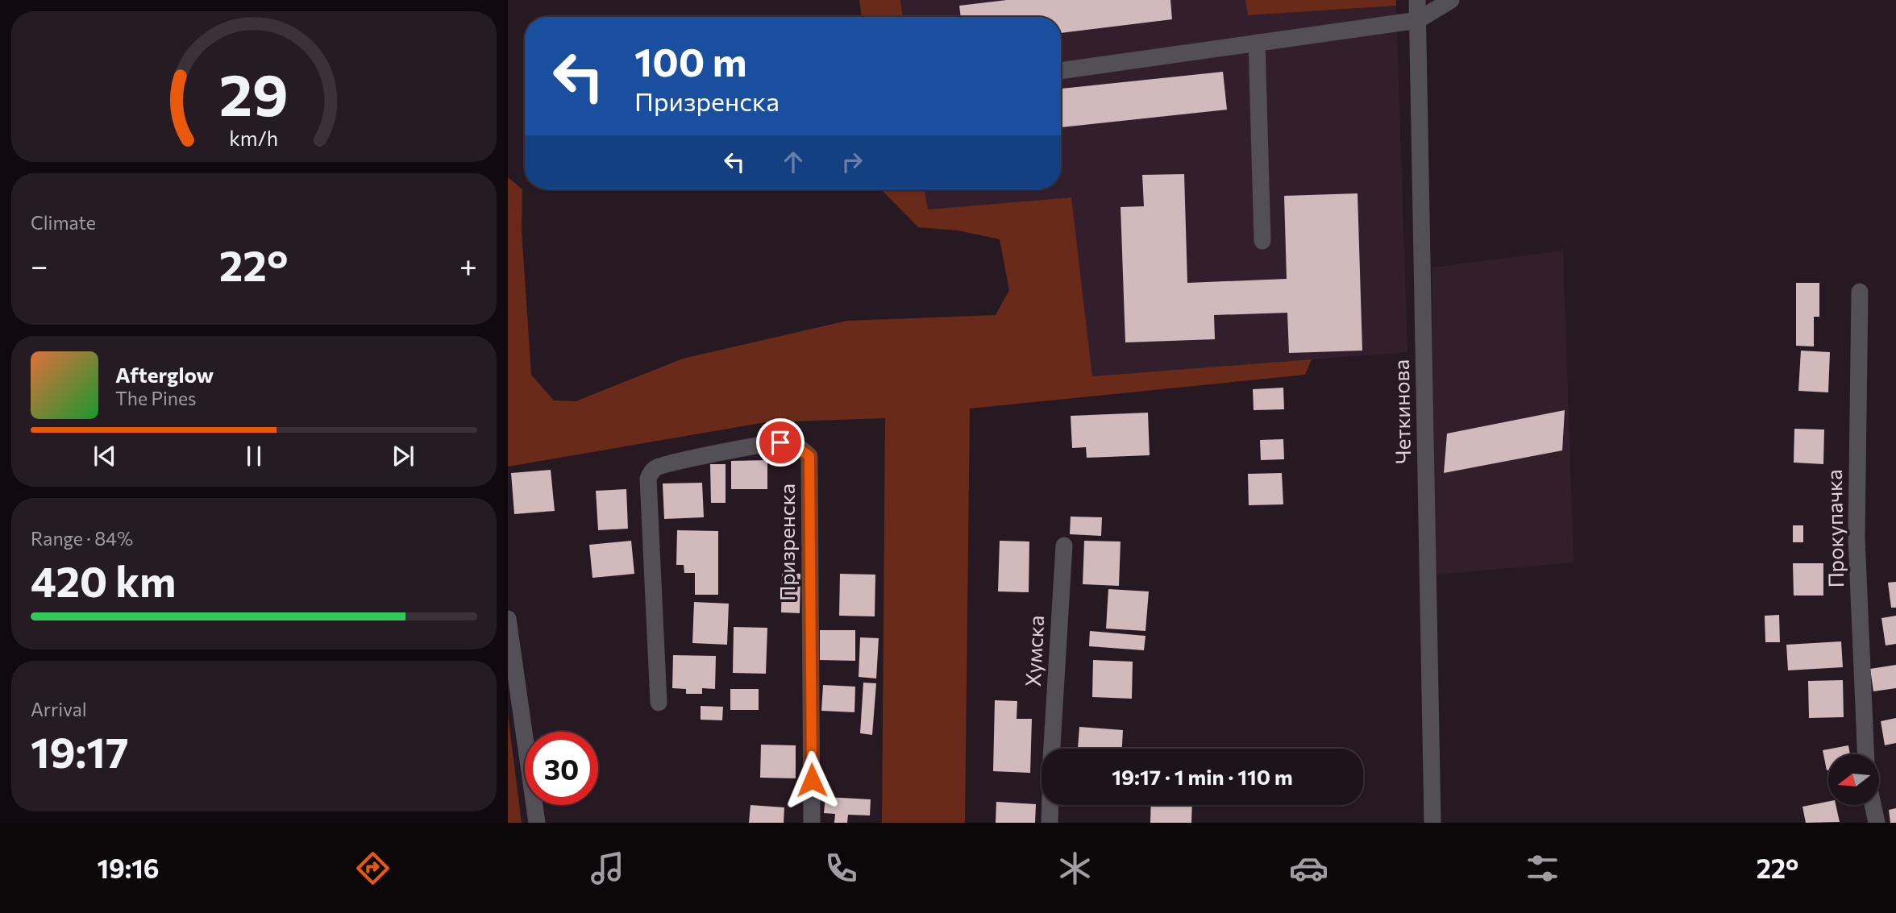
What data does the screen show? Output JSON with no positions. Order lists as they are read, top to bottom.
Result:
{
  "streets": {
    "street": [
      "Четкинова",
      "Прокупачка",
      "Призренска",
      "Хумска"
    ]
  },
  "north": "left",
  "page": {
    "turn": ["100 m", "Призренска"],
    "tile": [
      "Climate",
      ["Range · 84%", "420 km"],
      ["Arrival", "19:17"]
    ],
    "heat": ["−", "22°", "+"],
    "song": ["Afterglow", "The Pines"],
    "limit": "30",
    "trip": "19:17 · 1 min · 110 m",
    "tabs": ["19:16", "22°"],
    "gauge": ["29", "km/h"]
  }
}
